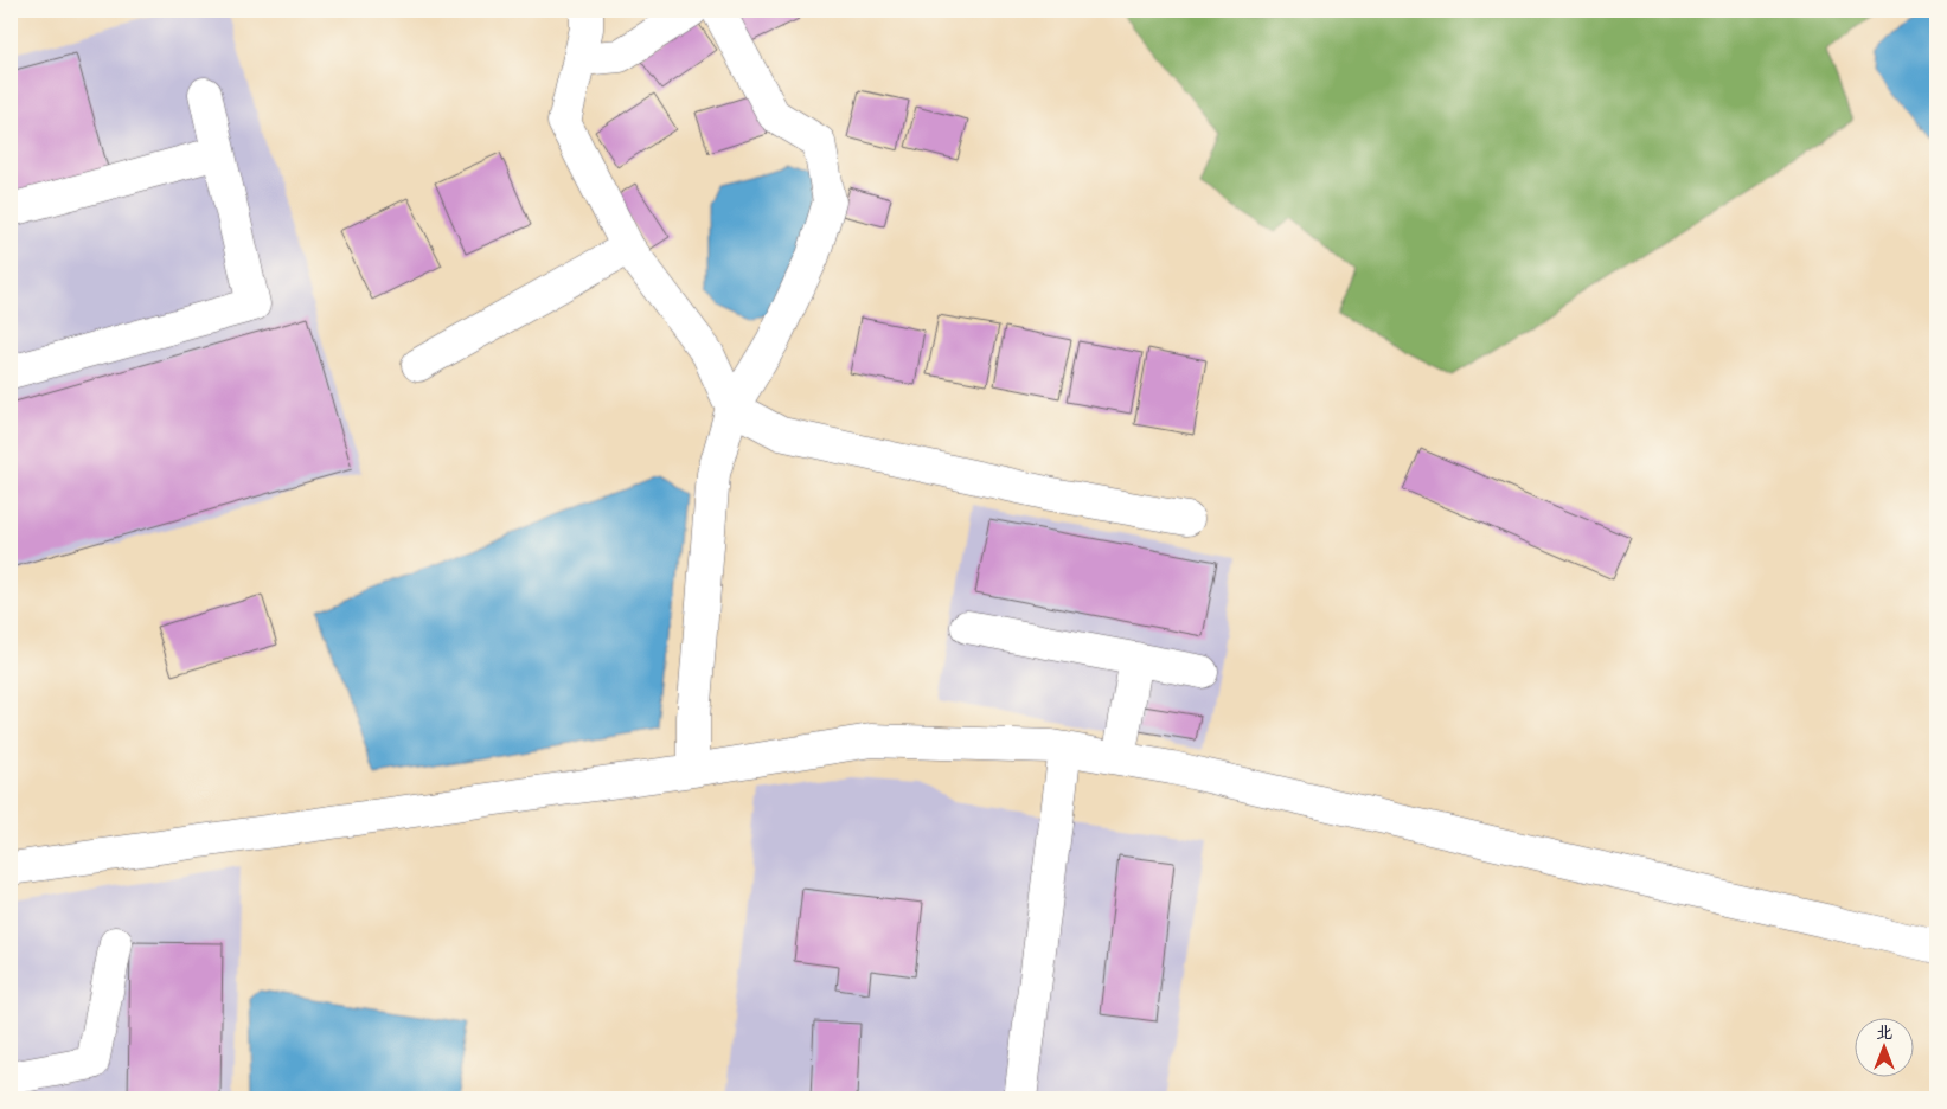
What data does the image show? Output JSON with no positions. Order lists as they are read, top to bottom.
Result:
{
  "north": "top"
}
